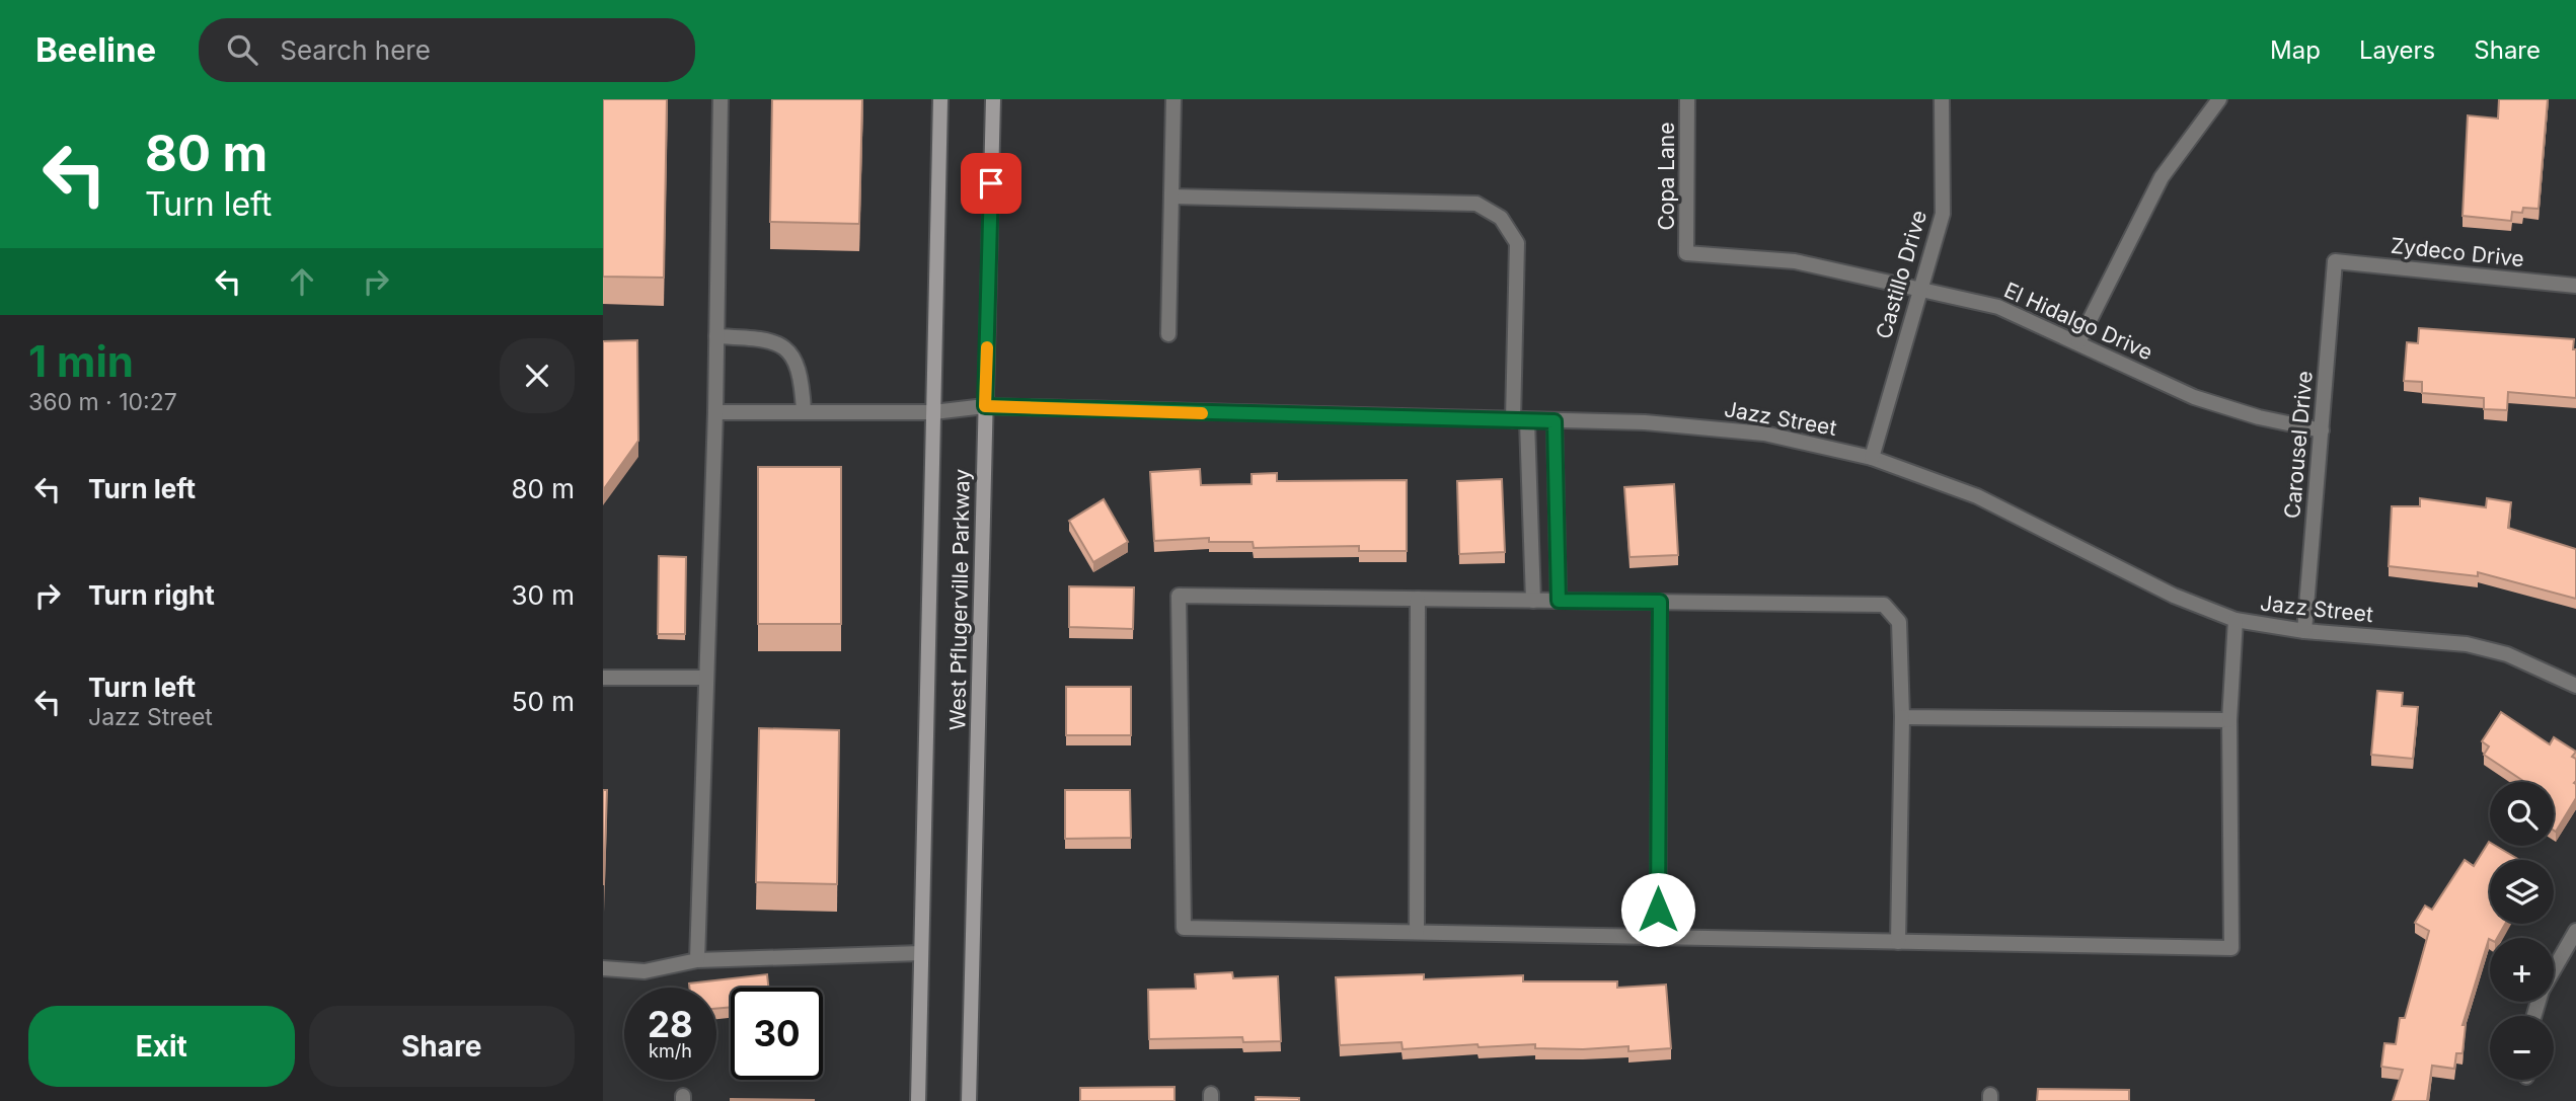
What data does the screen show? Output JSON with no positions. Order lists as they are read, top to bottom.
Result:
{
  "streets": {
    "main road": ["West Pflugerville Parkway"],
    "street": [
      "Copa Lane",
      "Zydeco Drive",
      "Castillo Drive",
      "El Hidalgo Drive",
      "Jazz Street",
      "Carousel Drive"
    ]
  },
  "crossings": [
    ["Copa Lane", "El Hidalgo Drive"],
    ["Zydeco Drive", "Carousel Drive"],
    ["Castillo Drive", "El Hidalgo Drive"],
    ["Castillo Drive", "Jazz Street"],
    ["El Hidalgo Drive", "Carousel Drive"],
    ["Jazz Street", "Carousel Drive"],
    ["Jazz Street", "West Pflugerville Parkway"]
  ],
  "page": {
    "header": "Beeline",
    "search": "Search here",
    "nav": ["Map", "Layers", "Share"],
    "turn": ["80 m", "Turn left"],
    "heading": ["1 min", "360 m · 10:27"],
    "list": [
      {
        "name": "Turn left",
        "value": "80 m"
      },
      {
        "name": "Turn right",
        "value": "30 m"
      },
      {
        "name": "Turn left",
        "note": "Jazz Street",
        "value": "50 m"
      }
    ],
    "map_buttons": ["+", "−"],
    "speed": "28 km/h",
    "limit": "30",
    "buttons": ["Exit", "Share"]
  }
}
